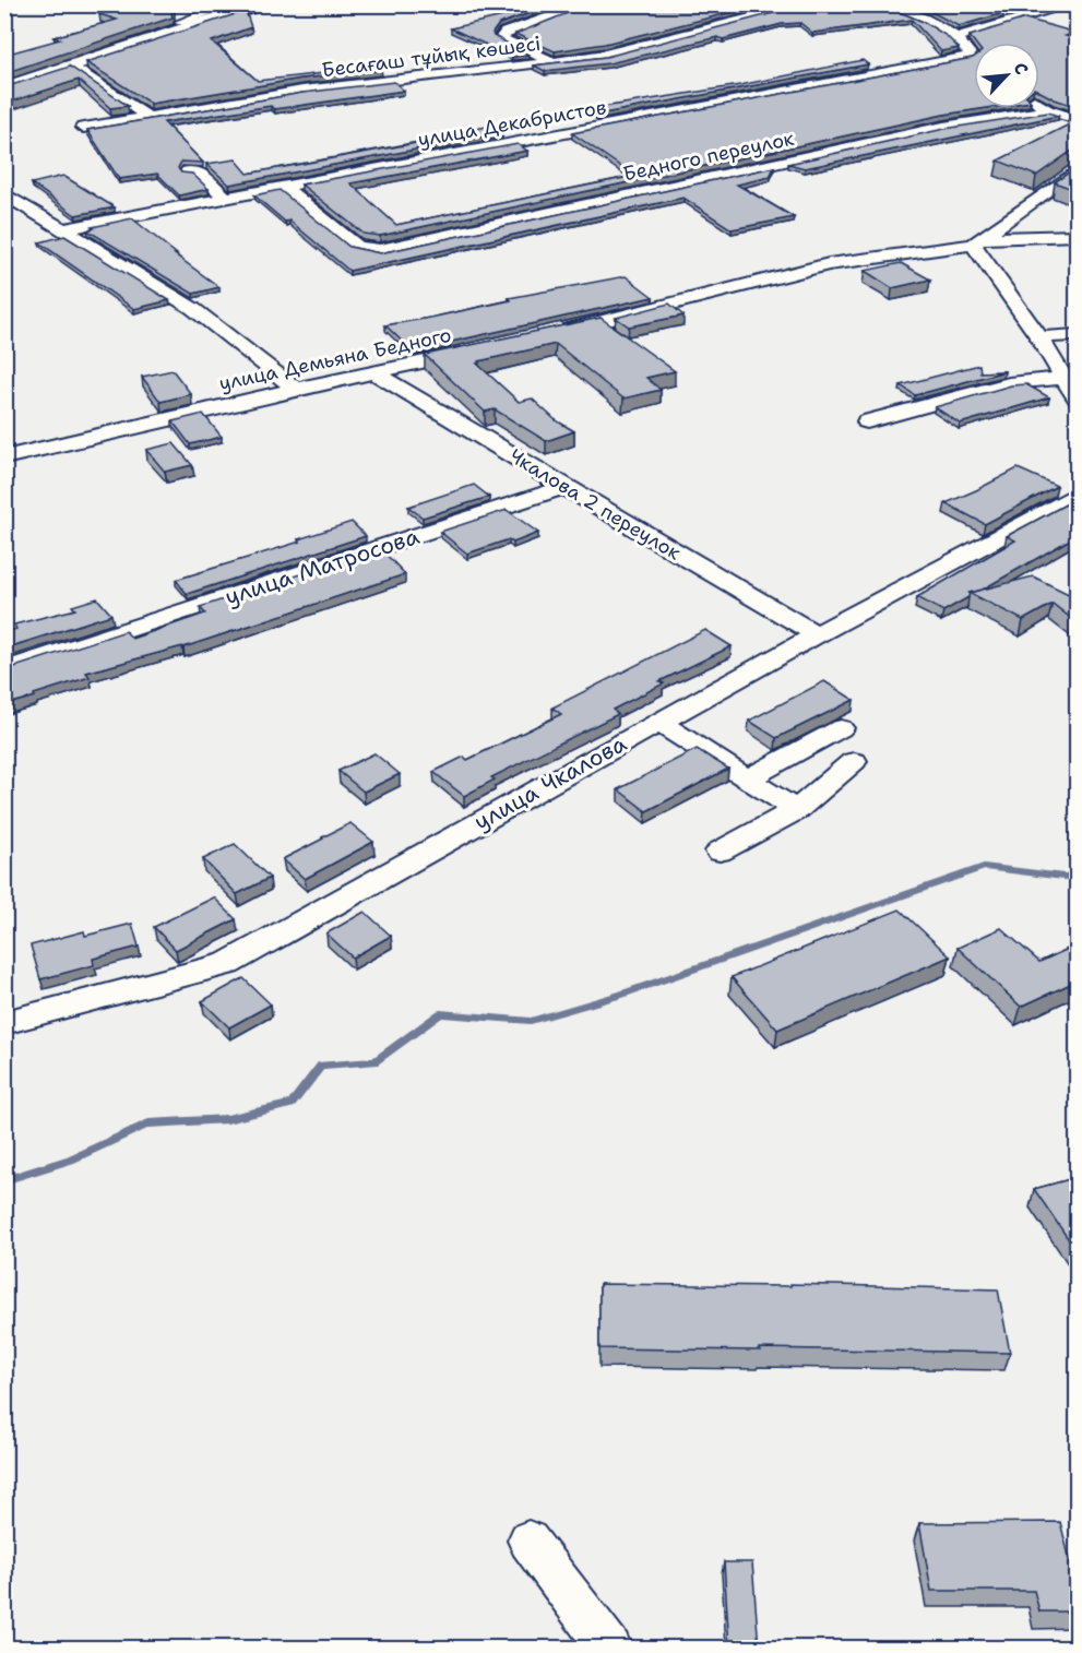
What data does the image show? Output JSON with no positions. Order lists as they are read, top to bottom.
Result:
{
  "streets": {
    "street": [
      "Бесағаш тұйық көшесі",
      "улица Декабристов",
      "Бедного переулок",
      "улица Демьяна Бедного",
      "Чкалова 2 переулок",
      "улица Матросова",
      "улица Чкалова"
    ]
  },
  "crossings": [
    ["улица Декабристов", "Бедного переулок"],
    ["улица Демьяна Бедного", "Чкалова 2 переулок"],
    ["Чкалова 2 переулок", "улица Матросова"],
    ["Чкалова 2 переулок", "улица Чкалова"]
  ],
  "north": "top right"
}
